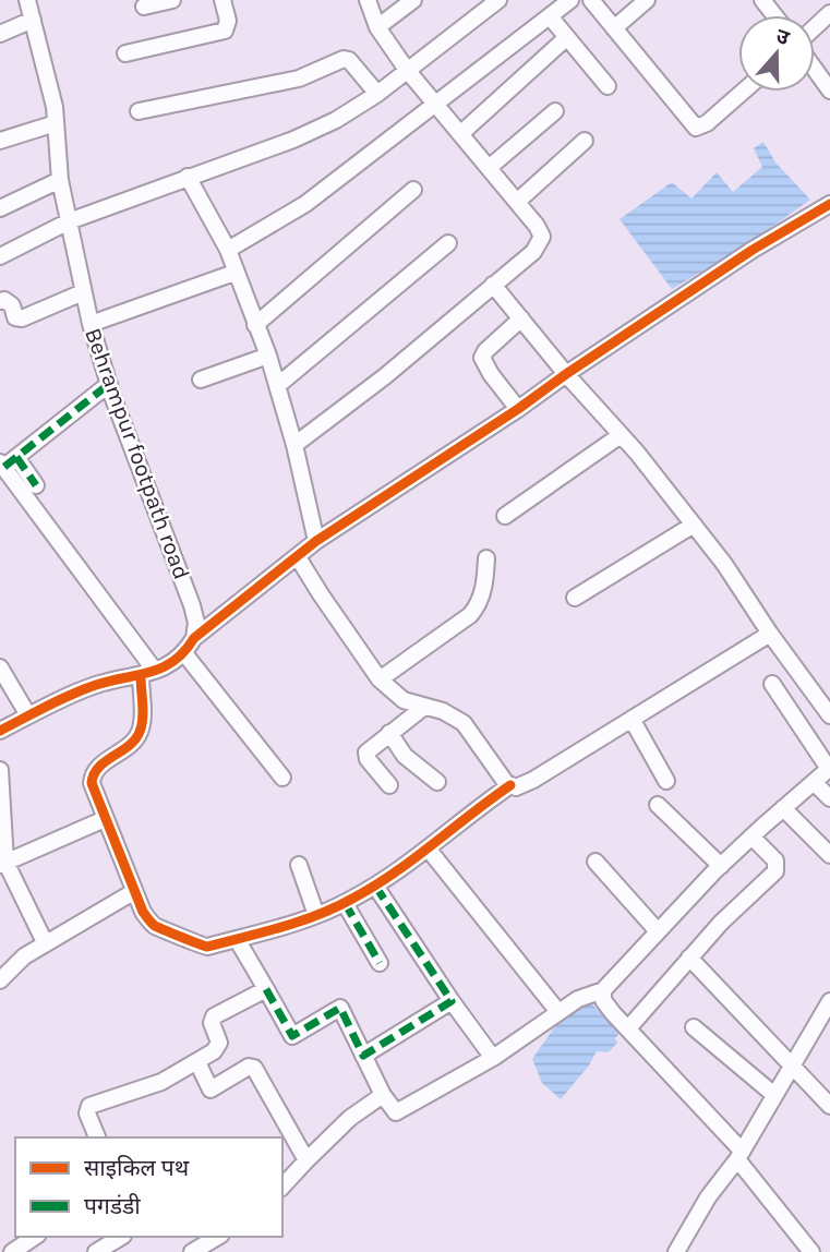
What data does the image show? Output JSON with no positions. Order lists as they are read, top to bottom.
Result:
{
  "streets": {
    "street": ["Behrampur footpath road"]
  },
  "legend": ["साइकिल पथ", "पगडंडी"],
  "north": "top"
}
